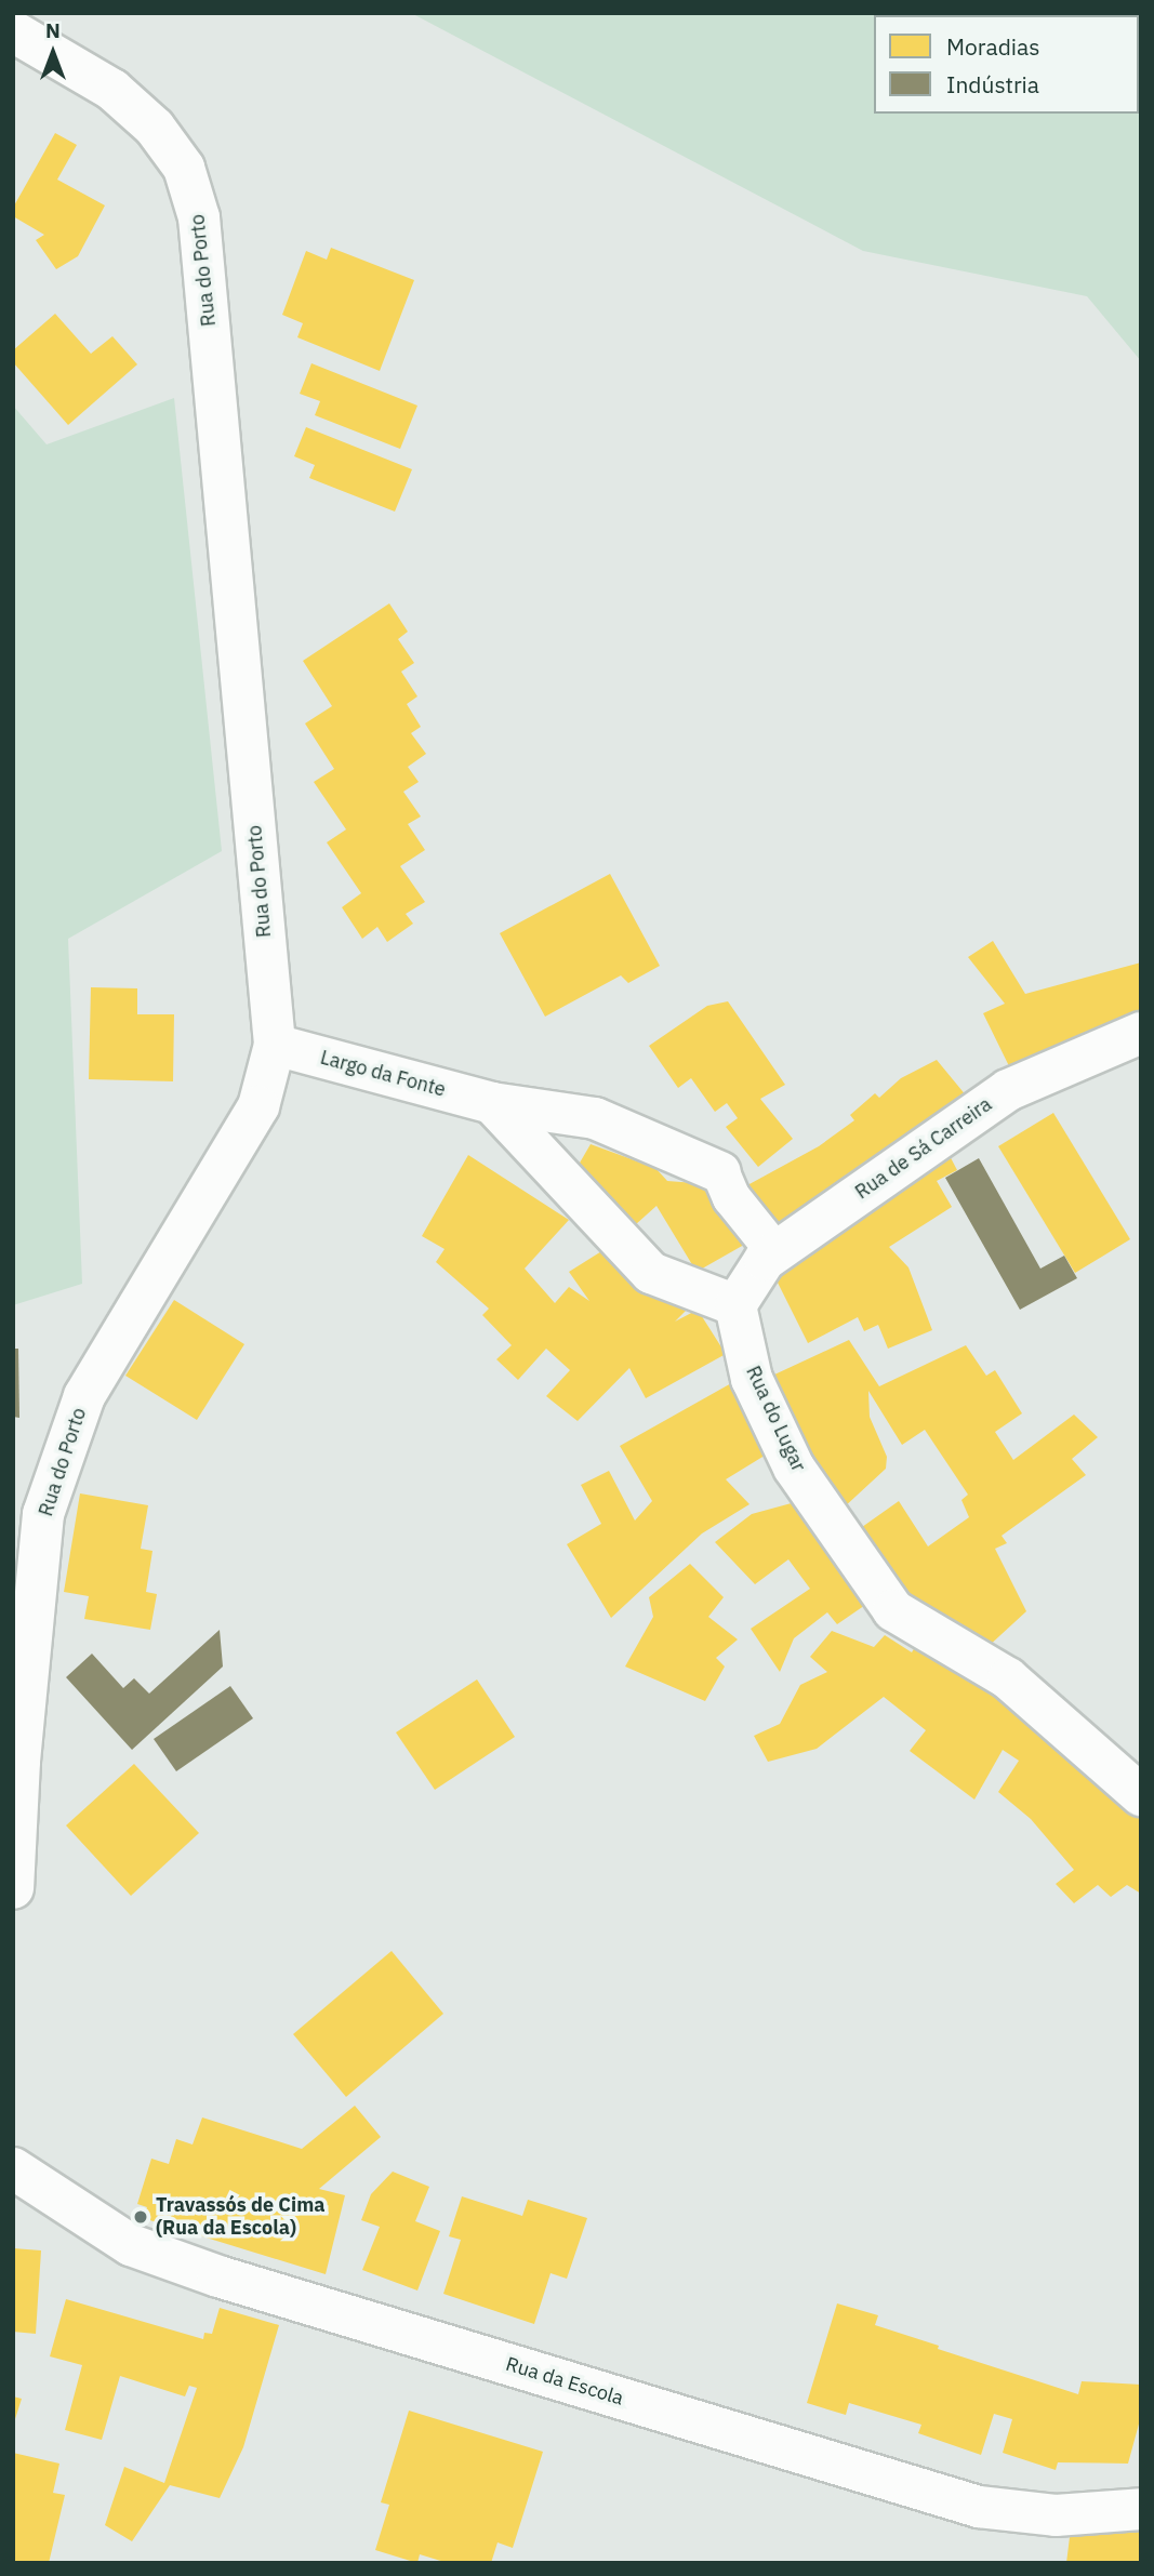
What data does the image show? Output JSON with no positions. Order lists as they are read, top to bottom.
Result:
{
  "streets": {
    "street": [
      "Rua do Porto",
      "Largo da Fonte",
      "Rua de Sá Carreira",
      "Rua do Lugar",
      "Rua da Escola"
    ]
  },
  "crossings": [
    ["Rua do Porto", "Largo da Fonte"],
    ["Rua de Sá Carreira", "Rua do Lugar"]
  ],
  "places": ["Travassós de Cima (Rua da Escola)"],
  "legend": ["Moradias", "Indústria"],
  "north": "top"
}
